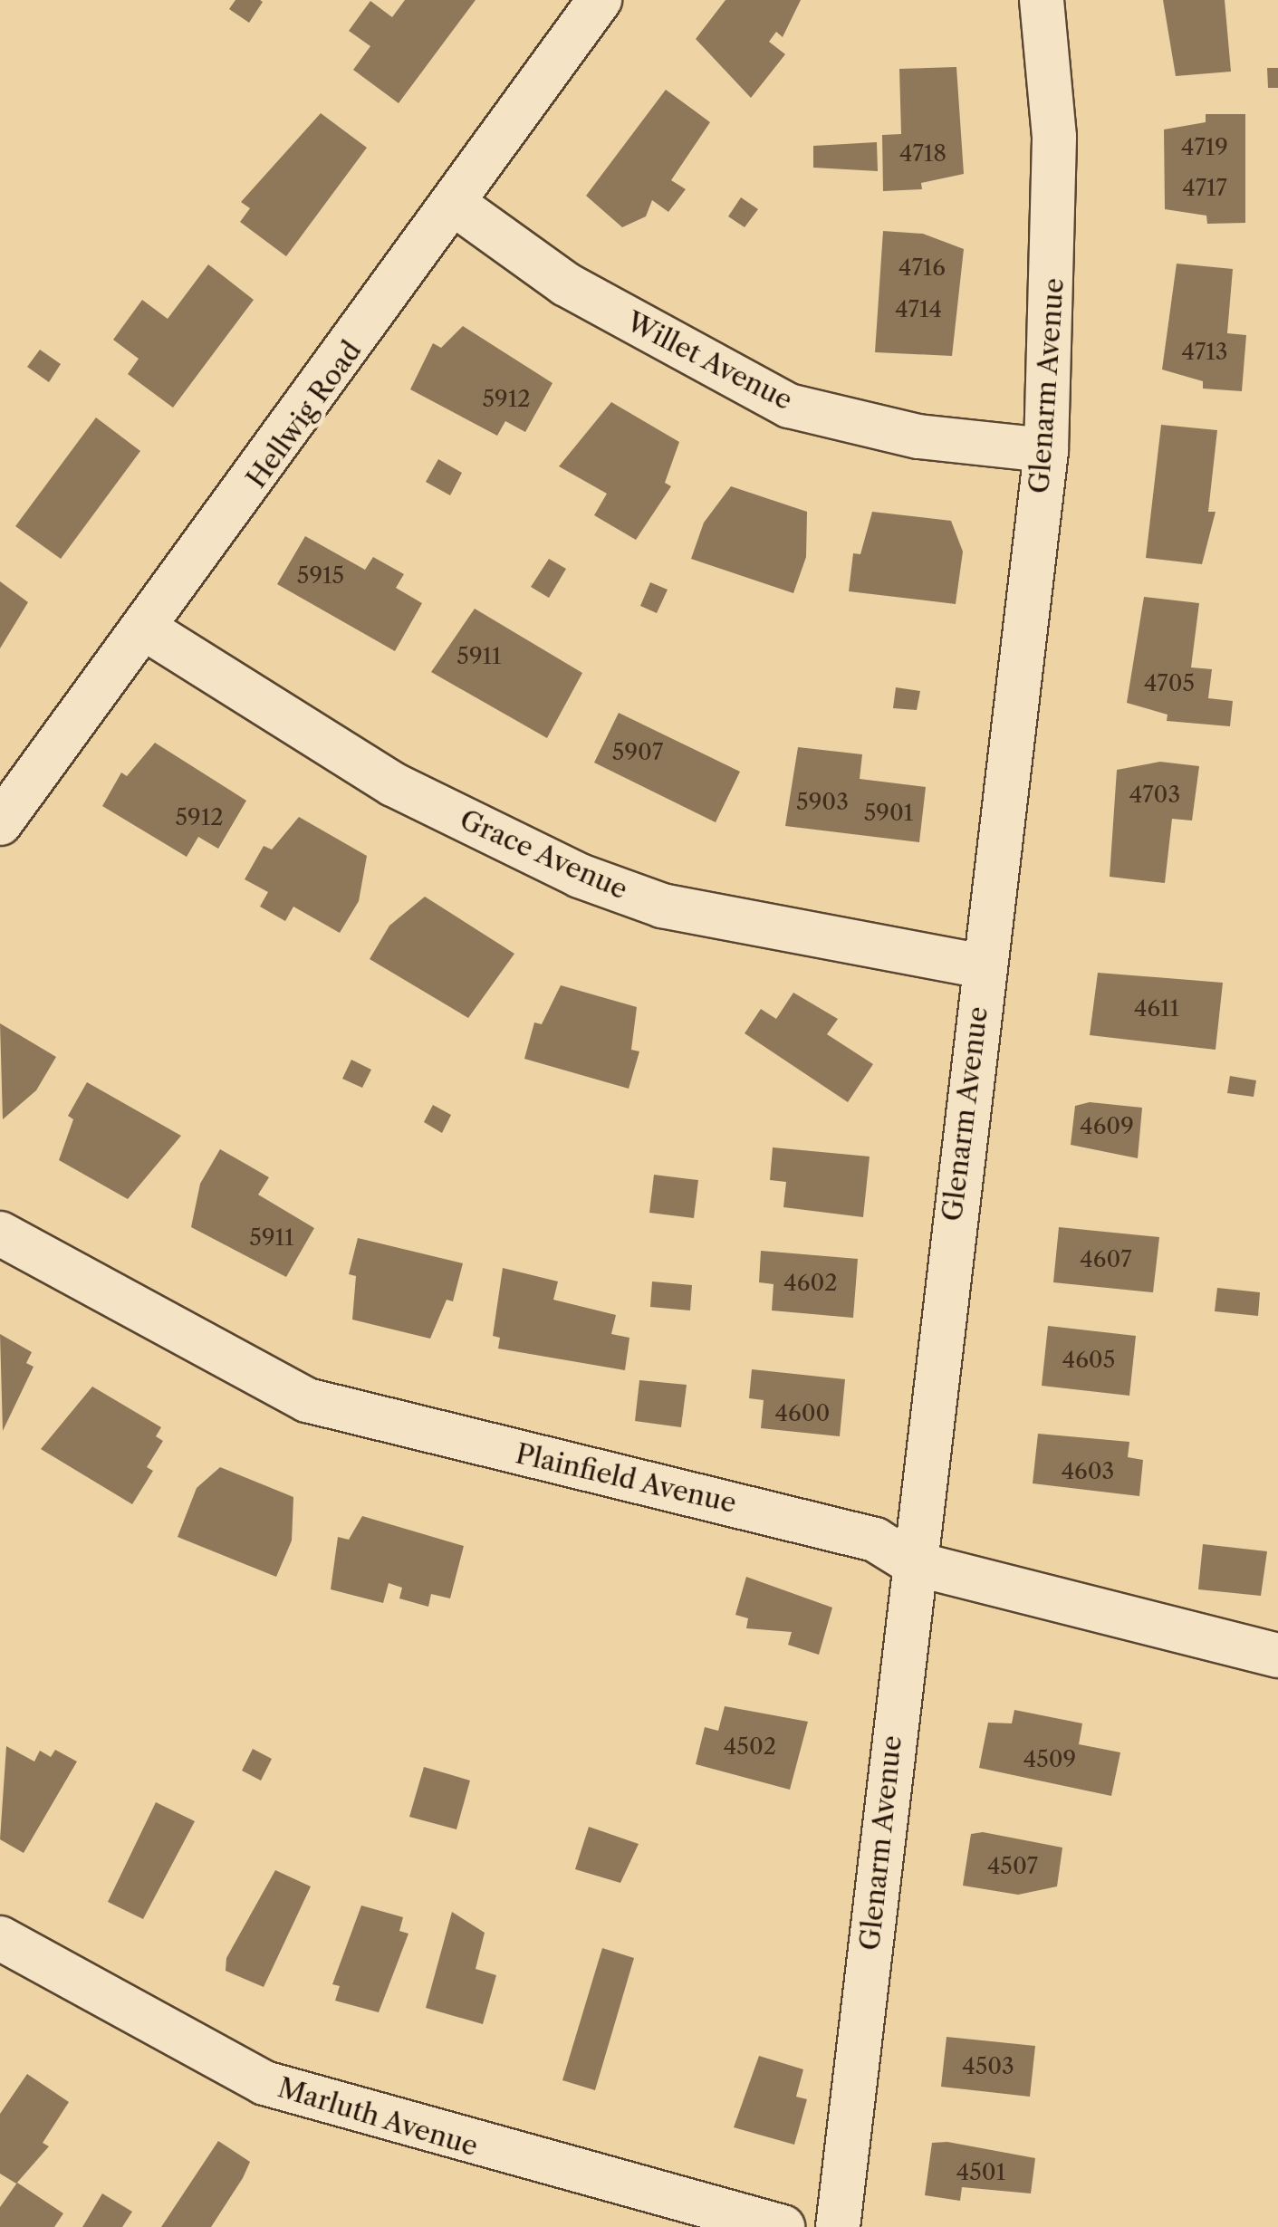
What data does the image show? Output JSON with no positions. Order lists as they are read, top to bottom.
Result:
{
  "streets": {
    "street": [
      "Willet Avenue",
      "Glenarm Avenue",
      "Hellwig Road",
      "Grace Avenue",
      "Plainfield Avenue",
      "Marluth Avenue"
    ]
  },
  "crossings": [
    ["Willet Avenue", "Glenarm Avenue"],
    ["Willet Avenue", "Hellwig Road"],
    ["Glenarm Avenue", "Grace Avenue"],
    ["Glenarm Avenue", "Plainfield Avenue"],
    ["Hellwig Road", "Grace Avenue"]
  ],
  "house_numbers": [
    "4719",
    "4718",
    "4717",
    "4716",
    "4714",
    "4713",
    "5912",
    "5915",
    "5911",
    "4705",
    "5907",
    "4703",
    "5903",
    "5901",
    "5912",
    "4611",
    "4609",
    "5911",
    "4607",
    "4602",
    "4605",
    "4600",
    "4603",
    "4502",
    "4509",
    "4507",
    "4503",
    "4501"
  ]
}
